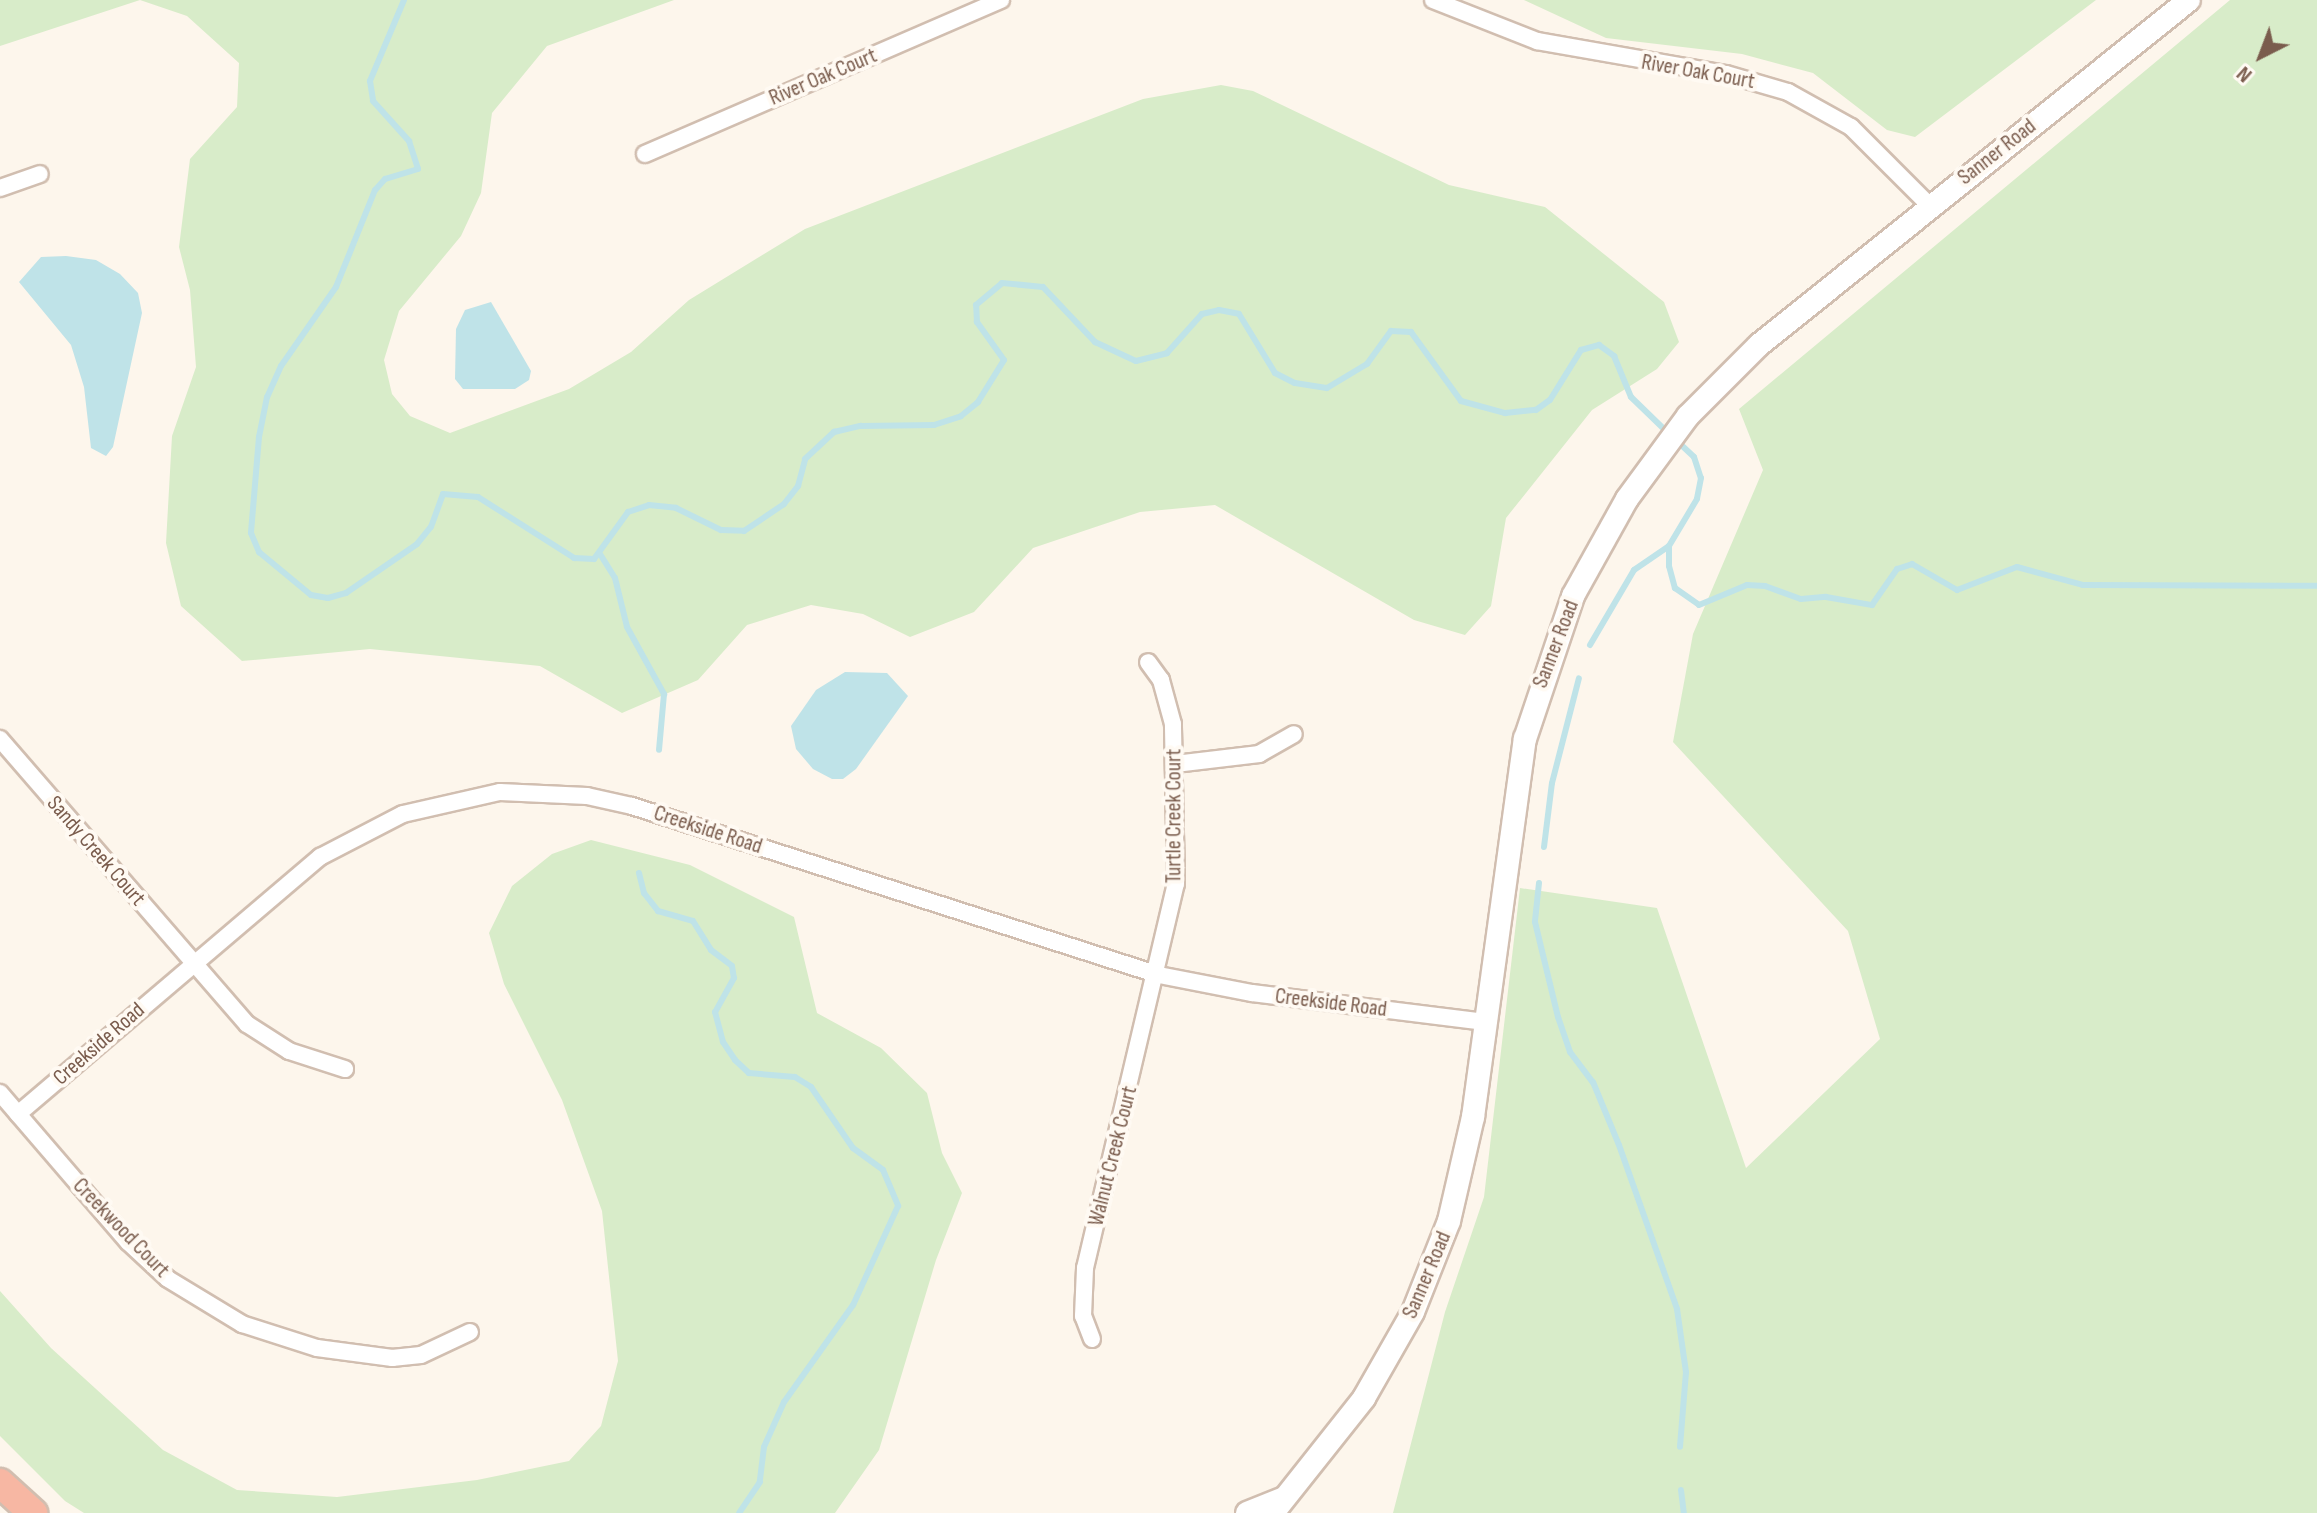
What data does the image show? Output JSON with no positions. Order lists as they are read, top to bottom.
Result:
{
  "streets": {
    "main road": ["Sanner Road"],
    "street": [
      "River Oak Court",
      "Turtle Creek Court",
      "Creekside Road",
      "Sandy Creek Court",
      "Walnut Creek Court",
      "Creekwood Court"
    ]
  },
  "crossings": [
    ["River Oak Court", "Sanner Road"],
    ["Sanner Road", "Creekside Road"],
    ["Turtle Creek Court", "Creekside Road"],
    ["Turtle Creek Court", "Walnut Creek Court"],
    ["Creekside Road", "Sandy Creek Court"],
    ["Creekside Road", "Walnut Creek Court"],
    ["Creekside Road", "Creekwood Court"]
  ],
  "north": "bottom left"
}
